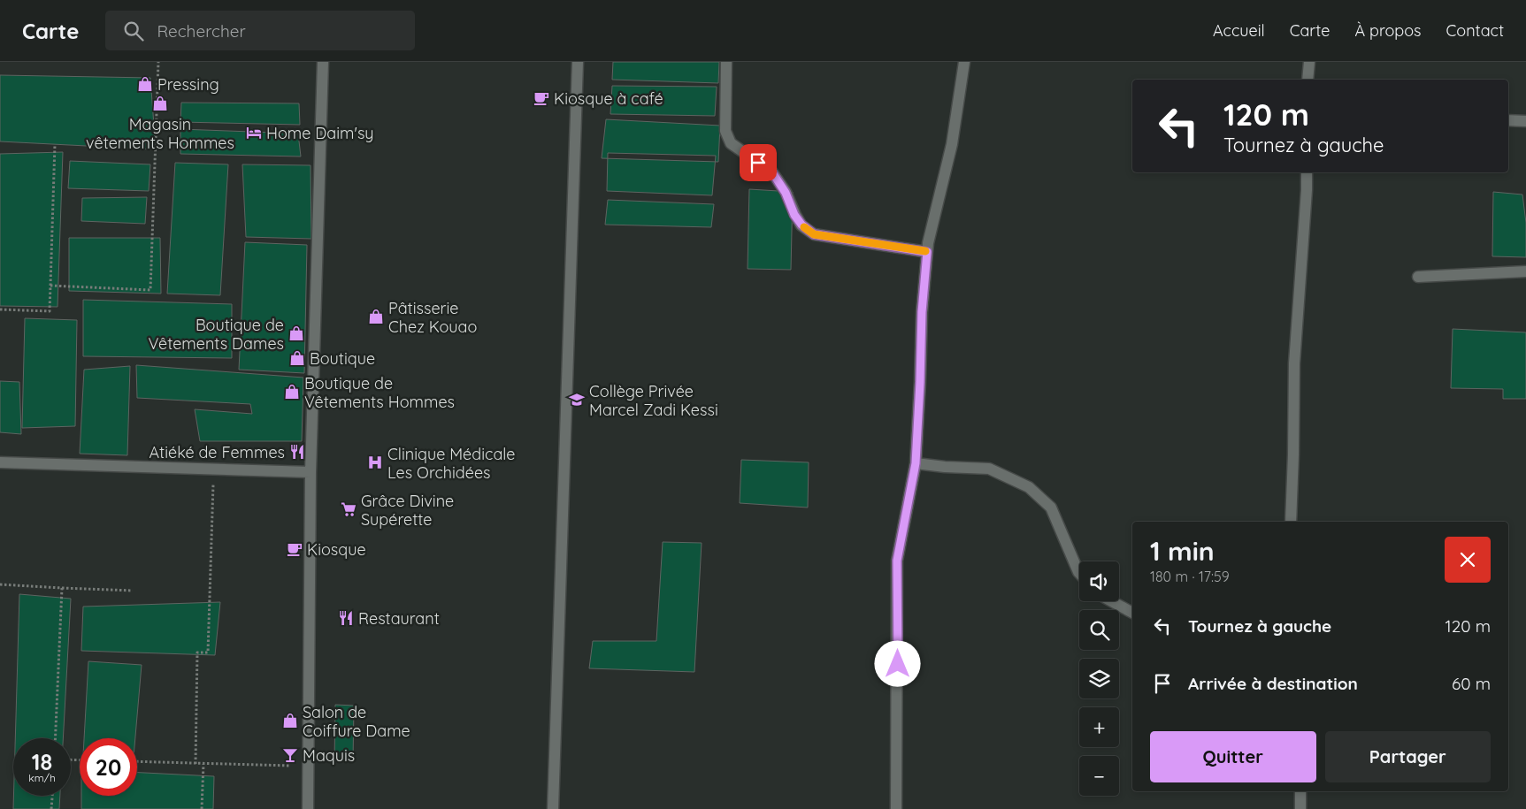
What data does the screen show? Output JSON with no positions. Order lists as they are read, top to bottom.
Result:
{
  "places": {
    "shop": [
      "Pressing",
      "Magasin vêtements Hommes",
      "Pâtisserie Chez Kouao",
      "Boutique de Vêtements Dames",
      "Boutique",
      "Boutique de Vêtements Hommes",
      "Salon de Coiffure Dame"
    ],
    "cafe": ["Kiosque à café", "Kiosque"],
    "hotel": ["Home Daim'sy"],
    "school or university": ["Collège Privée Marcel Zadi Kessi"],
    "restaurant": ["Atiéké de Femmes", "Restaurant"],
    "hospital": ["Clinique Médicale Les Orchidées"],
    "supermarket": ["Grâce Divine Supérette"],
    "bar": ["Maquis"]
  },
  "page": {
    "header": "Carte",
    "search": "Rechercher",
    "nav": [
      "Accueil",
      "Carte",
      "À propos",
      "Contact"
    ],
    "turn": ["120 m", "Tournez à gauche"],
    "heading": ["1 min", "180 m · 17:59"],
    "map_buttons": ["+", "−"],
    "list": [
      {
        "name": "Tournez à gauche",
        "value": "120 m"
      },
      {
        "name": "Arrivée à destination",
        "value": "60 m"
      }
    ],
    "buttons": ["Quitter", "Partager"],
    "speed": "18 km/h",
    "limit": "20"
  }
}
